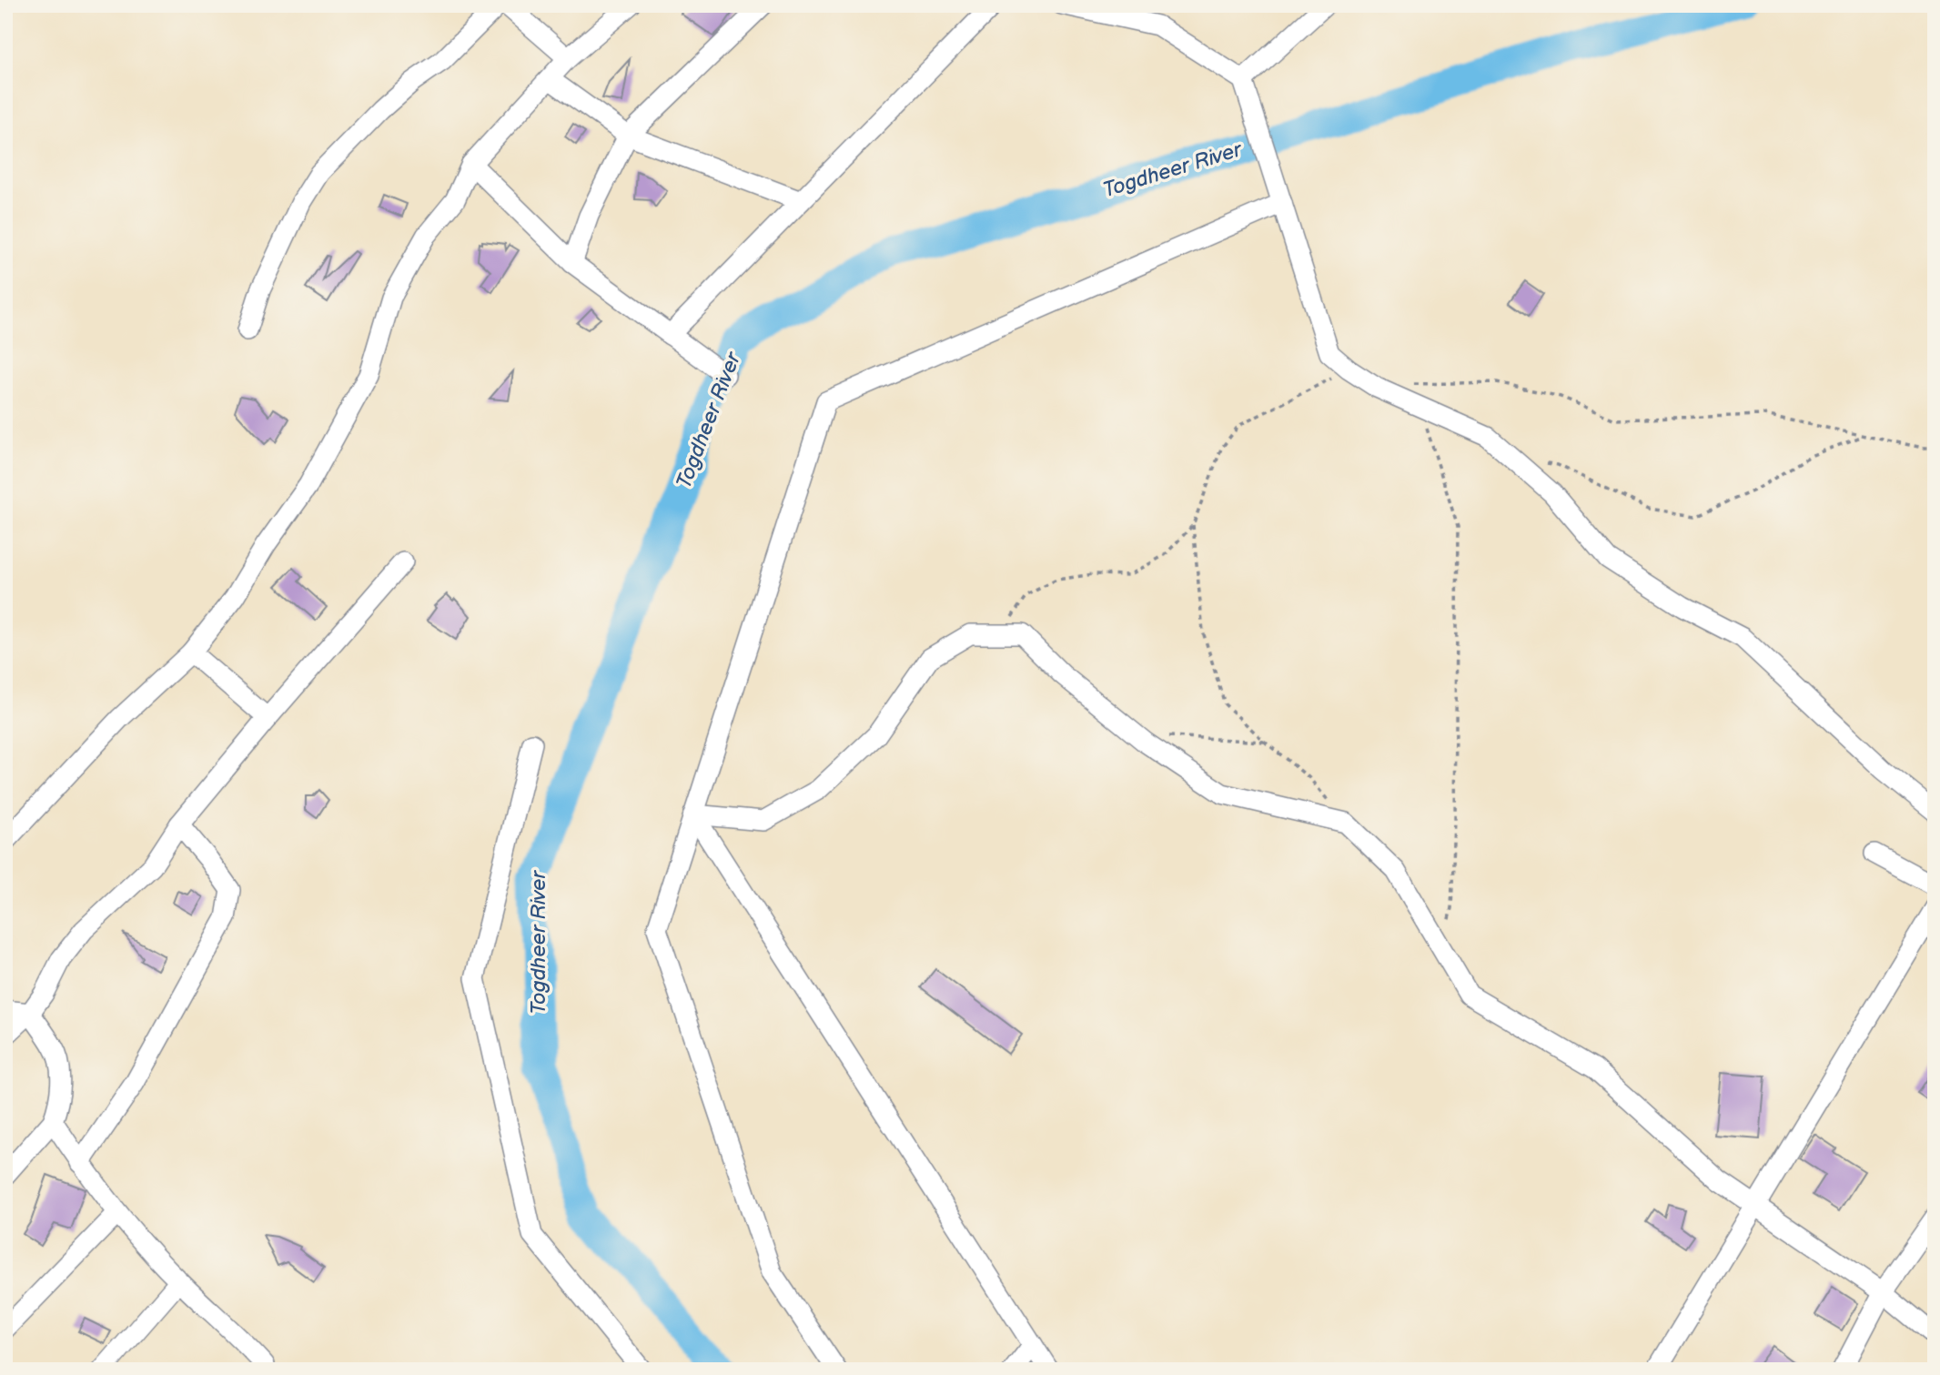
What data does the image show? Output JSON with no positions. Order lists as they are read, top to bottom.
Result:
{
  "water": ["Togdheer River"]
}
